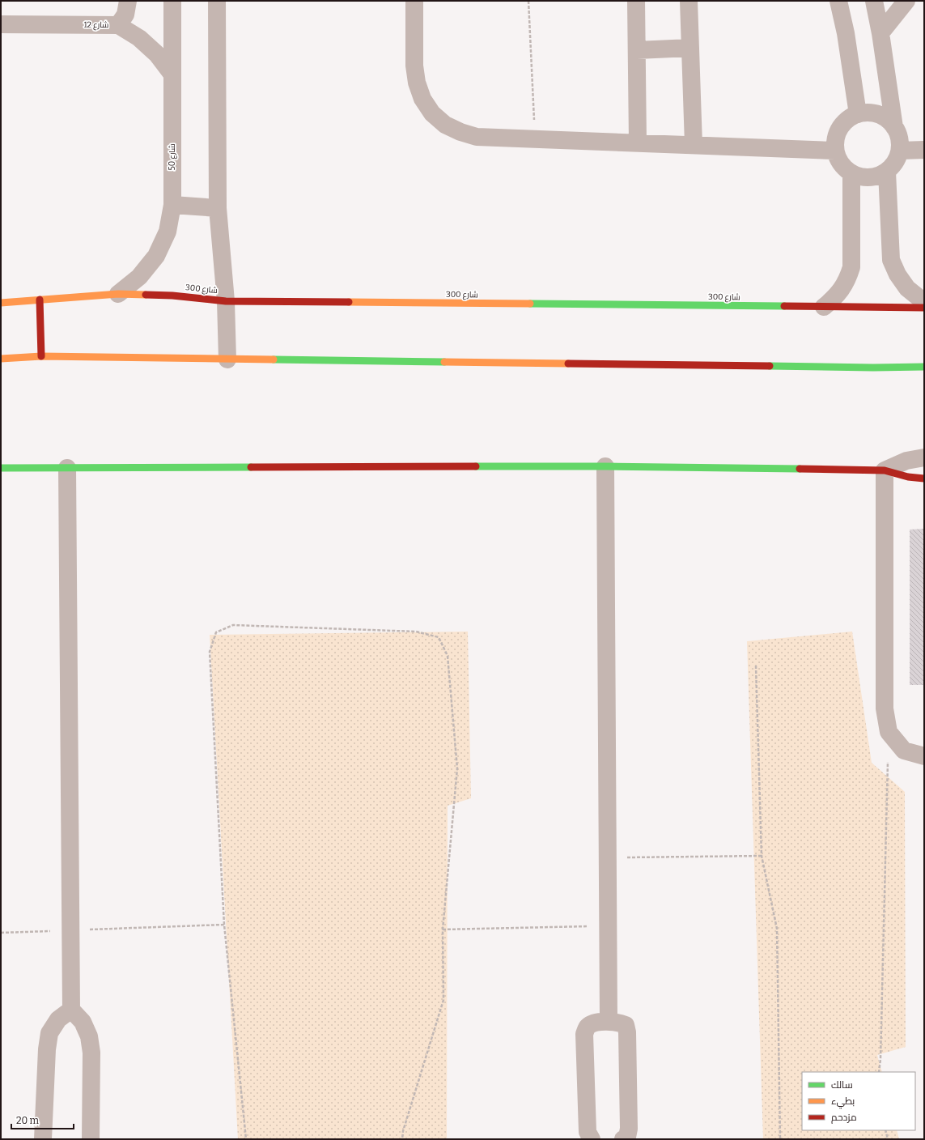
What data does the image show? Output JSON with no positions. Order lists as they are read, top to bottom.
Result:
{
  "streets": {
    "street": ["شارع 12", "شارع 50", "شارع 300"]
  },
  "crossings": [
    ["شارع 12", "شارع 50"],
    ["شارع 50", "شارع 300"]
  ],
  "legend": ["سالك", "بطيء", "مزدحم"],
  "scale_bar": "20 m"
}
